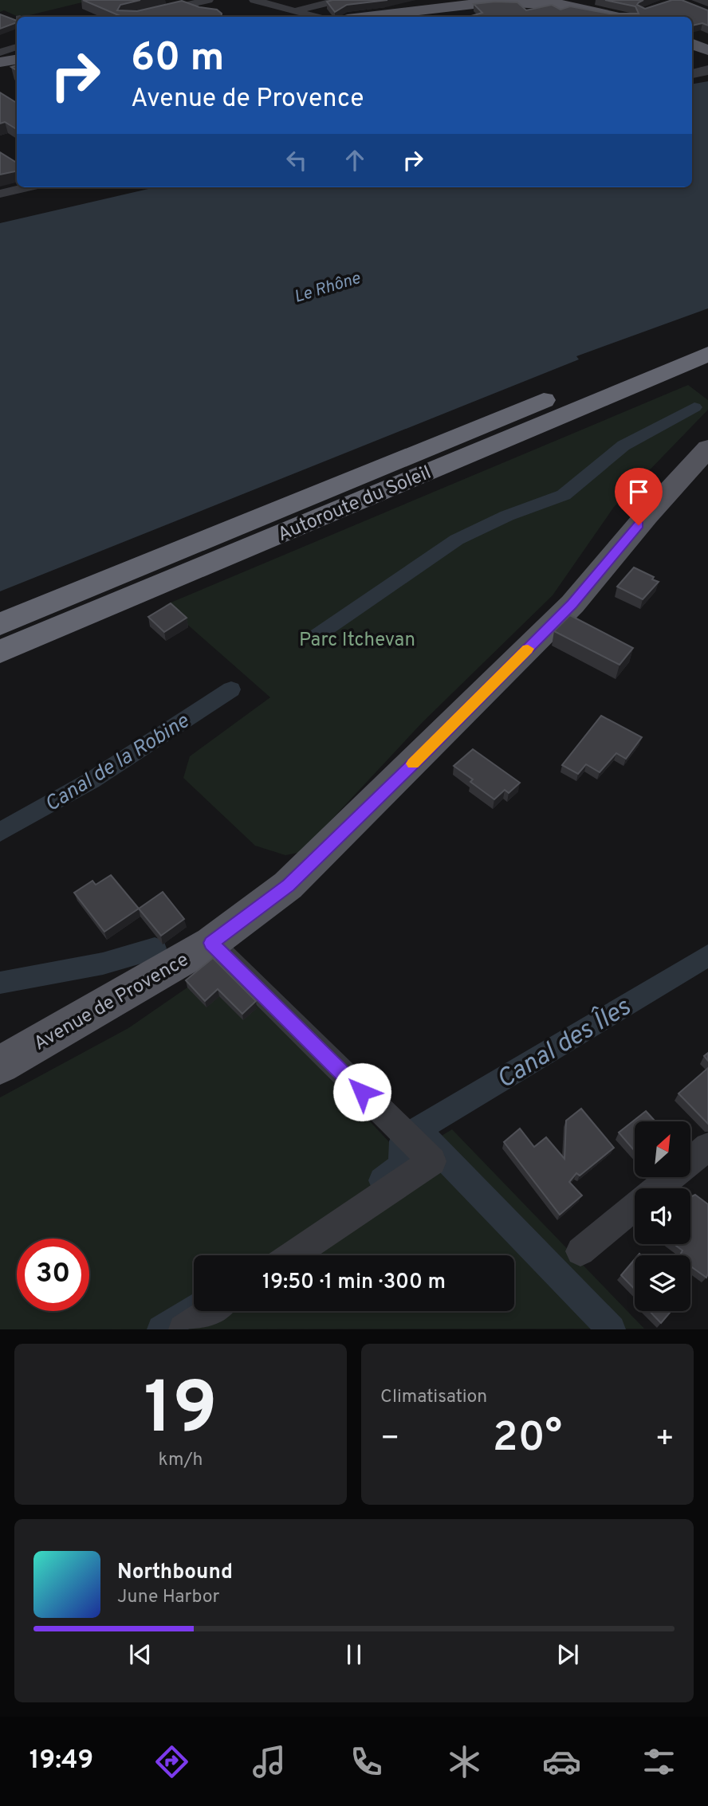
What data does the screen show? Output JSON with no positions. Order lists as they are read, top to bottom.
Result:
{
  "streets": {
    "highway": ["Autoroute du Soleil"],
    "main road": ["Avenue de Provence"]
  },
  "water": ["Le Rhône", "Canal de la Robine", "Canal des Îles"],
  "parks": ["Parc Itchevan"],
  "north": "top right",
  "page": {
    "turn": ["60 m", "Avenue de Provence"],
    "limit": "30",
    "trip": "19:50 · 1 min · 300 m",
    "tile": [
      ["19", "km/h"],
      "Climatisation"
    ],
    "heat": ["−", "20°", "+"],
    "song": ["Northbound", "June Harbor"],
    "tabs": "19:49"
  }
}
